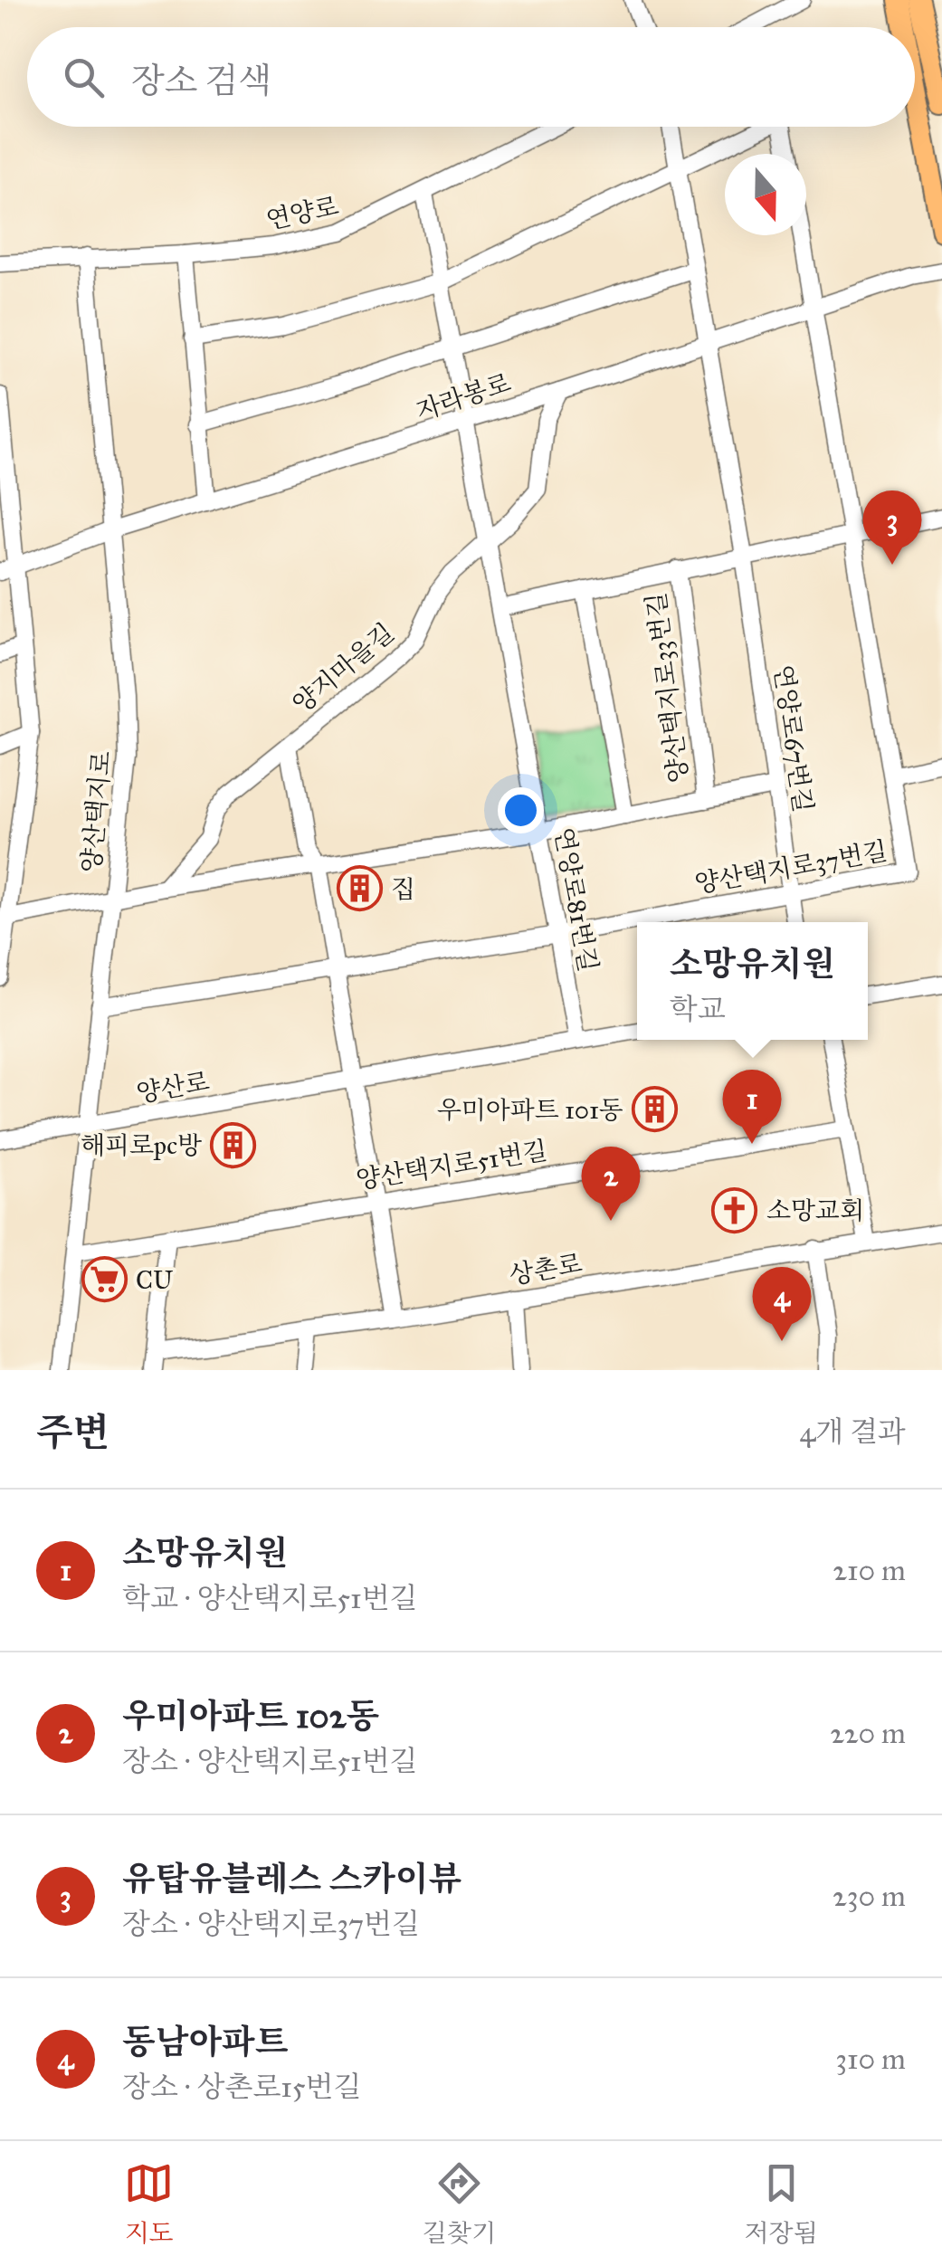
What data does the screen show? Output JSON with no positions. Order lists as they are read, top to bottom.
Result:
{
  "streets": {
    "street": [
      "연양로",
      "자라봉로",
      "양지마을길",
      "양산택지로33번길",
      "연양로67번길",
      "양산택지로",
      "양산택지로37번길",
      "연양로81번길",
      "양산로",
      "양산택지로51번길",
      "상촌로"
    ]
  },
  "crossings": [
    ["연양로", "양산택지로"],
    ["연양로", "연양로81번길"],
    ["자라봉로", "양지마을길"],
    ["자라봉로", "연양로67번길"],
    ["자라봉로", "양산택지로"],
    ["자라봉로", "양산택지로37번길"],
    ["자라봉로", "연양로81번길"],
    ["양지마을길", "양산택지로33번길"],
    ["양지마을길", "연양로81번길"],
    ["양산택지로33번길", "연양로67번길"],
    ["양산택지로33번길", "양산택지로"],
    ["양산택지로33번길", "연양로81번길"],
    ["연양로67번길", "양산택지로37번길"],
    ["양산택지로", "양산택지로37번길"],
    ["양산택지로", "양산로"],
    ["양산택지로", "양산택지로51번길"],
    ["양산택지로37번길", "연양로81번길"],
    ["연양로81번길", "양산로"]
  ],
  "places": {
    "building": ["집", "우미아파트 101동", "해피로pc방"],
    "church": ["소망교회"],
    "supermarket": ["CU"]
  },
  "north": "bottom",
  "page": {
    "search": "장소 검색",
    "pins": [
      "3",
      "1",
      "2",
      "4"
    ],
    "popup": ["소망유치원", "학교"],
    "heading": ["주변", "4개 결과"],
    "list": [
      {
        "mark": "1",
        "name": "소망유치원",
        "note": "학교 · 양산택지로51번길",
        "value": "210 m"
      },
      {
        "mark": "2",
        "name": "우미아파트 102동",
        "note": "장소 · 양산택지로51번길",
        "value": "220 m"
      },
      {
        "mark": "3",
        "name": "유탑유블레스 스카이뷰",
        "note": "장소 · 양산택지로37번길",
        "value": "230 m"
      },
      {
        "mark": "4",
        "name": "동남아파트",
        "note": "장소 · 상촌로15번길",
        "value": "310 m"
      }
    ],
    "nav": ["지도", "길찾기", "저장됨"]
  }
}
